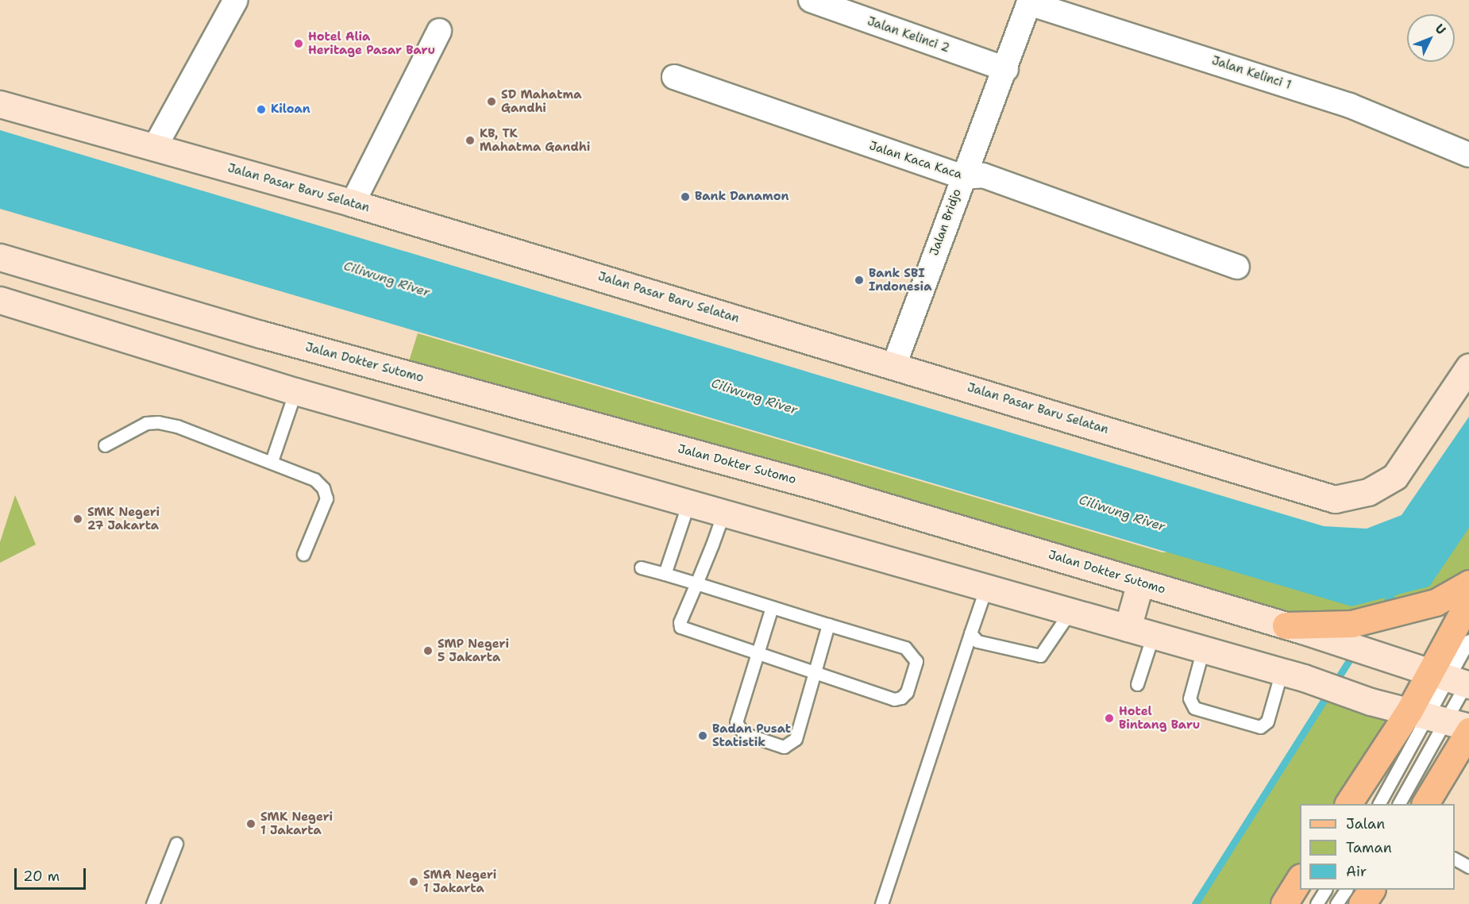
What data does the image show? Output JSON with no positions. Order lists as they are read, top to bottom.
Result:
{
  "streets": {
    "main road": ["Jalan Pasar Baru Selatan", "Jalan Dokter Sutomo"],
    "street": [
      "Jalan Kelinci 2",
      "Jalan Kelinci 1",
      "Jalan Kaca Kaca",
      "Jalan Bridjo"
    ]
  },
  "crossings": [
    ["Jalan Kelinci 2", "Jalan Bridjo"],
    ["Jalan Kelinci 1", "Jalan Bridjo"],
    ["Jalan Kaca Kaca", "Jalan Bridjo"],
    ["Jalan Pasar Baru Selatan", "Jalan Bridjo"]
  ],
  "water": ["Ciliwung River"],
  "places": [
    "Hotel Alia Heritage Pasar Baru",
    "SD Mahatma Gandhi",
    "Kiloan",
    "KB, TK Mahatma Gandhi",
    "Bank Danamon",
    "Bank SBI Indonesia",
    "SMK Negeri 27 Jakarta",
    "SMP Negeri 5 Jakarta",
    "Hotel Bintang Baru",
    "Badan Pusat Statistik",
    "SMK Negeri 1 Jakarta",
    "SMA Negeri 1 Jakarta"
  ],
  "legend": ["Jalan", "Taman", "Air"],
  "scale_bar": "20 m",
  "north": "top right"
}
